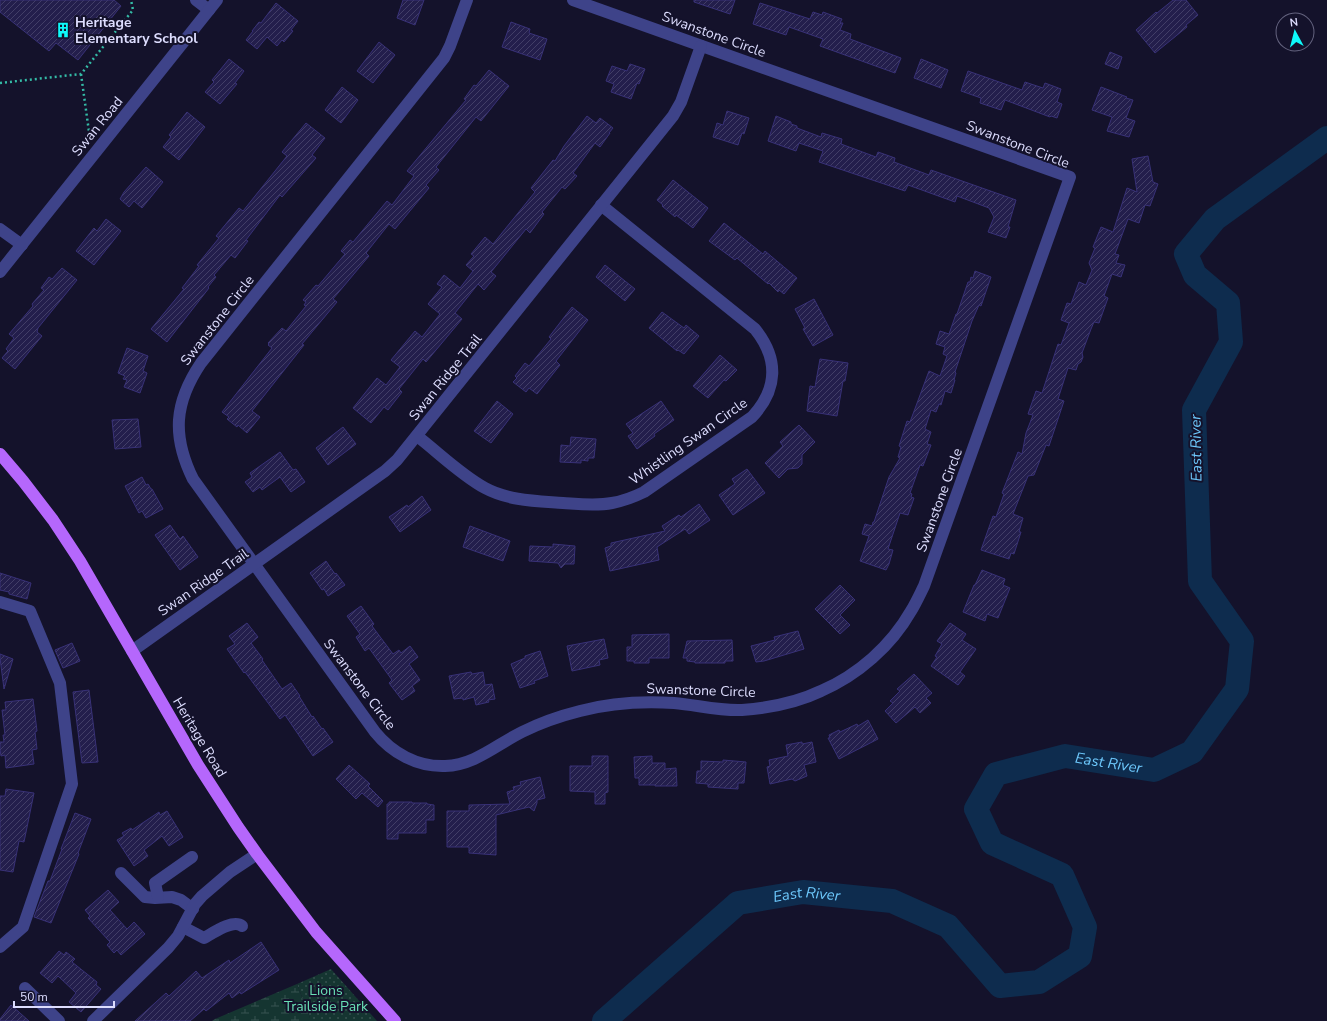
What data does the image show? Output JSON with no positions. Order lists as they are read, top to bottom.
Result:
{
  "streets": {
    "main road": ["Heritage Road"],
    "street": [
      "Swanstone Circle",
      "Swan Road",
      "Swan Ridge Trail",
      "Whistling Swan Circle"
    ]
  },
  "crossings": [
    ["Swanstone Circle", "Swan Ridge Trail"],
    ["Swan Ridge Trail", "Whistling Swan Circle"],
    ["Swan Ridge Trail", "Heritage Road"]
  ],
  "water": ["East River"],
  "parks": ["Lions Trailside Park"],
  "places": {
    "building": ["Heritage Elementary School"]
  },
  "scale_bar": "50 m",
  "north": "top"
}
